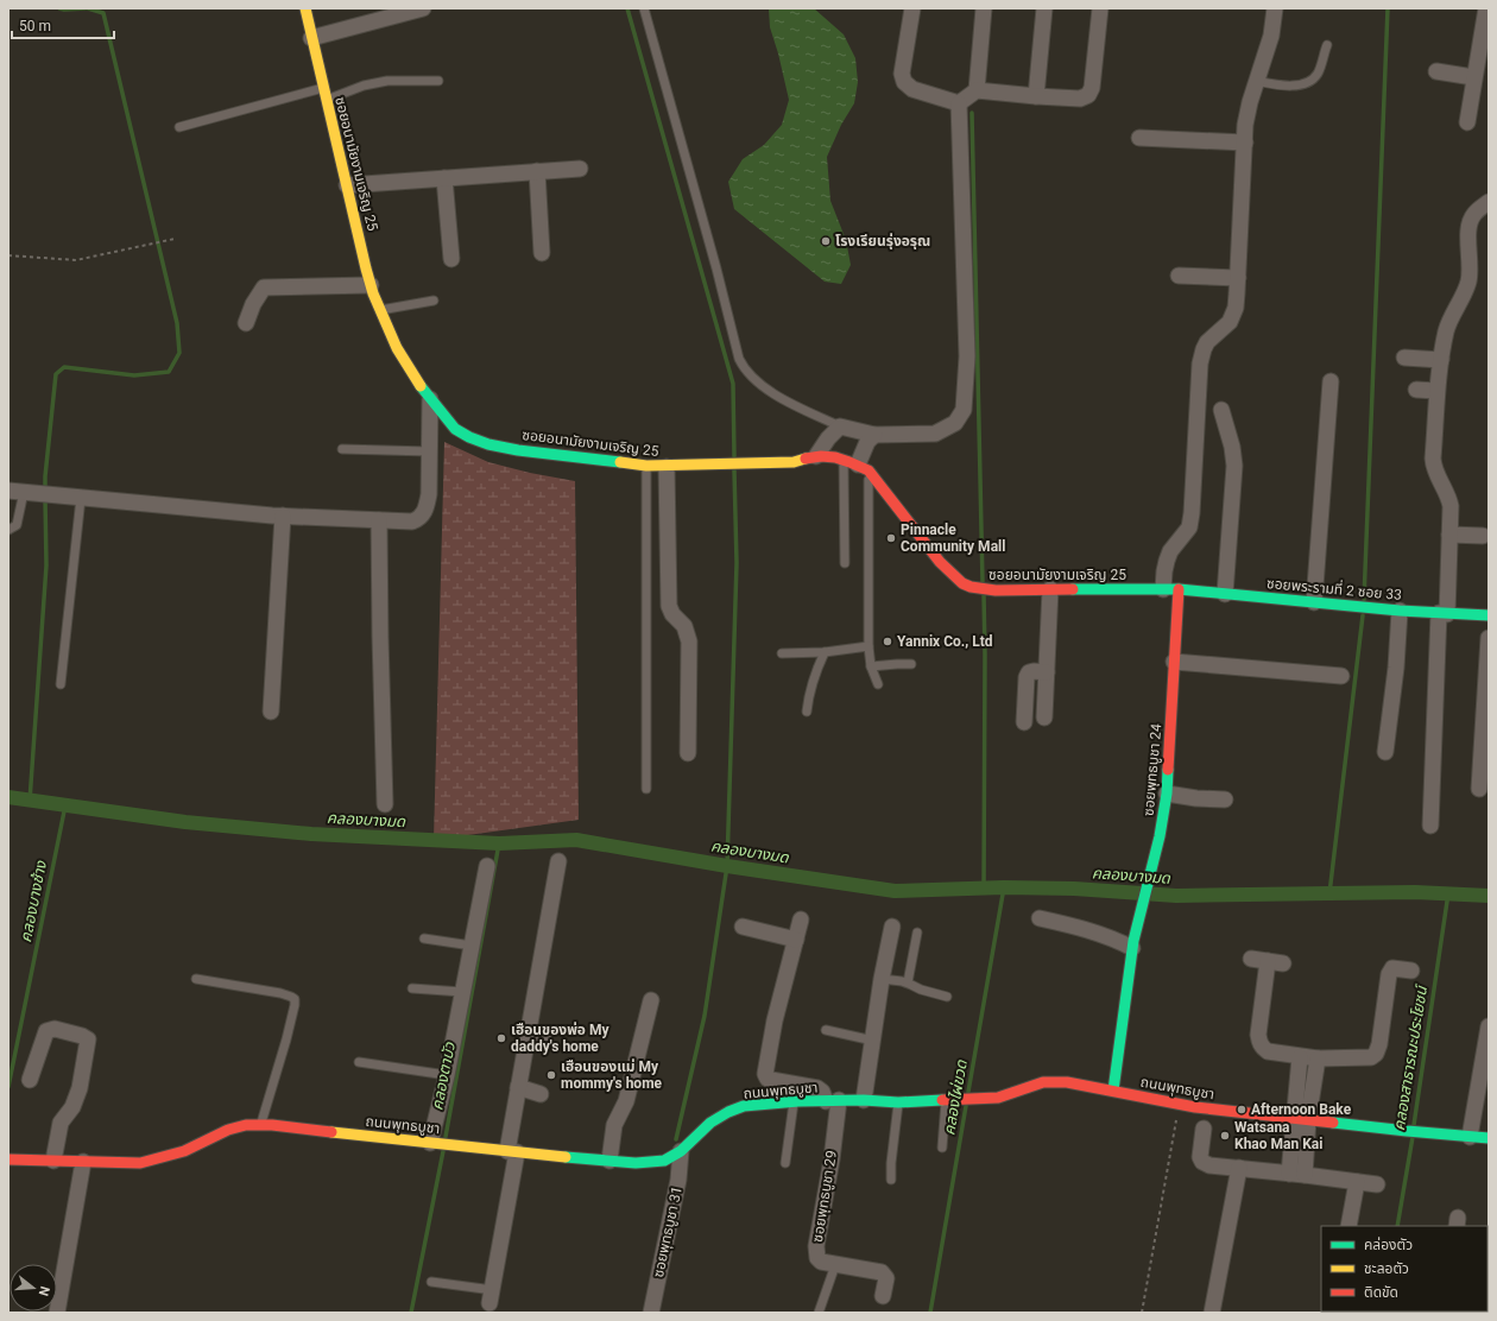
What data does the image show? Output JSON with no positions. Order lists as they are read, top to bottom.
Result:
{
  "streets": {
    "street": [
      "ซอยอนามัยงามเจริญ 25",
      "ซอยพระรามที่ 2 ซอย 33",
      "ซอยพุทธบูชา 24",
      "ถนนพุทธบูชา",
      "ซอยพุทธบูชา 29",
      "ซอยพุทธบูชา 31"
    ]
  },
  "crossings": [
    ["ซอยอนามัยงามเจริญ 25", "ซอยพระรามที่ 2 ซอย 33"],
    ["ซอยอนามัยงามเจริญ 25", "ซอยพุทธบูชา 24"],
    ["ซอยพระรามที่ 2 ซอย 33", "ซอยพุทธบูชา 24"],
    ["ซอยพุทธบูชา 24", "ถนนพุทธบูชา"],
    ["ถนนพุทธบูชา", "ซอยพุทธบูชา 29"],
    ["ถนนพุทธบูชา", "ซอยพุทธบูชา 31"]
  ],
  "water": [
    "คลองบางมด",
    "คลองบางช้าง",
    "คลองสาธารณะประโยชน์",
    "คลองตาบัว",
    "คลองไผ่ขวด"
  ],
  "places": [
    "โรงเรียนรุ่งอรุณ",
    "Pinnacle Community Mall",
    "Yannix Co., Ltd",
    "เฮือนของพ่อ My daddy's home",
    "เฮือนของแม่ My mommy's home",
    "Afternoon Bake",
    "Watsana Khao Man Kai"
  ],
  "legend": ["คล่องตัว", "ชะลอตัว", "ติดขัด"],
  "scale_bar": "50 m",
  "north": "right"
}
